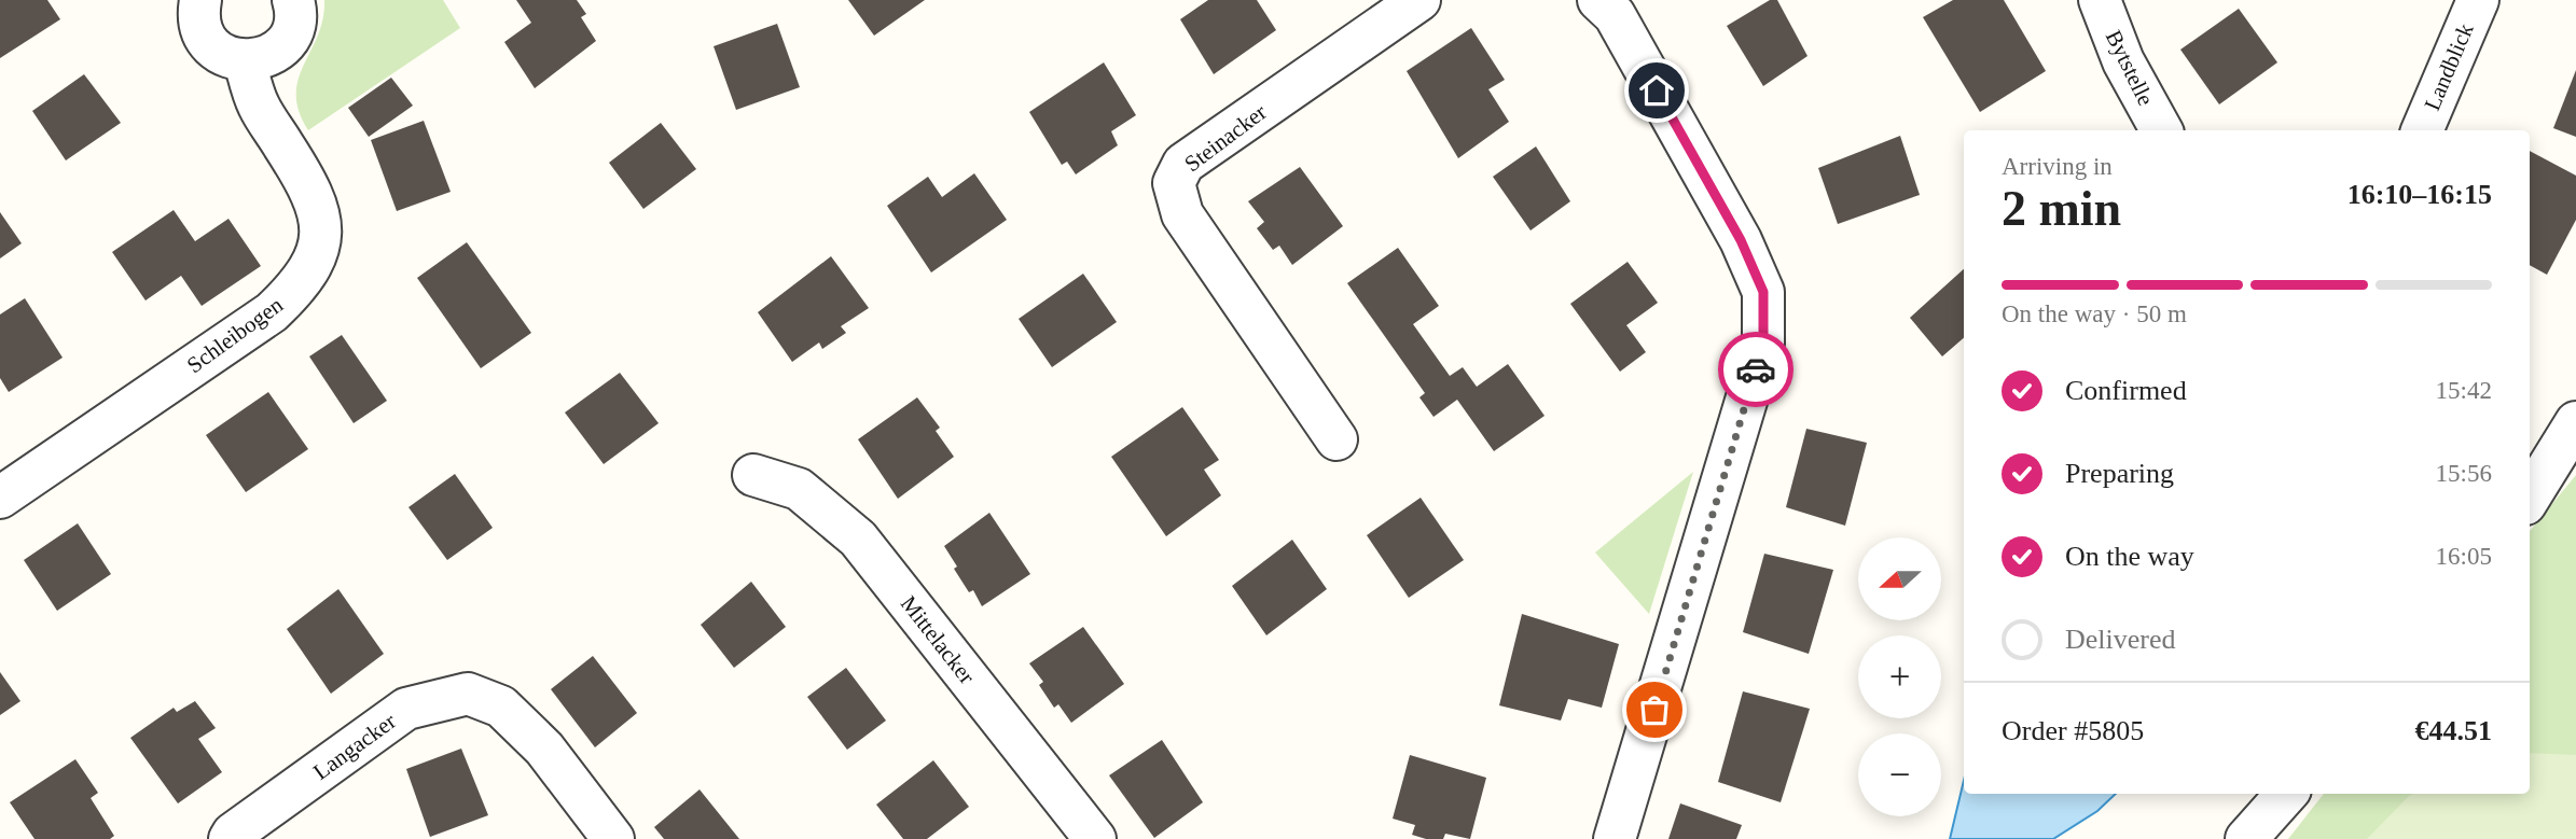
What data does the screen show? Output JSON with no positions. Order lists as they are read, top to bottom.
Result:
{
  "streets": {
    "street": [
      "Landblick",
      "Bytstelle",
      "Steinacker",
      "Schleibogen",
      "Mittelacker",
      "Langacker"
    ]
  },
  "north": "left",
  "page": {
    "heading": ["2 min", "Arriving in", "16:10–16:15"],
    "panel": ["Order #5805", "€44.51"],
    "bar": "On the way · 50 m",
    "list": [
      ["Confirmed", "15:42"],
      ["Preparing", "15:56"],
      ["On the way", "16:05"],
      "Delivered"
    ],
    "map_buttons": ["+", "−"]
  }
}
